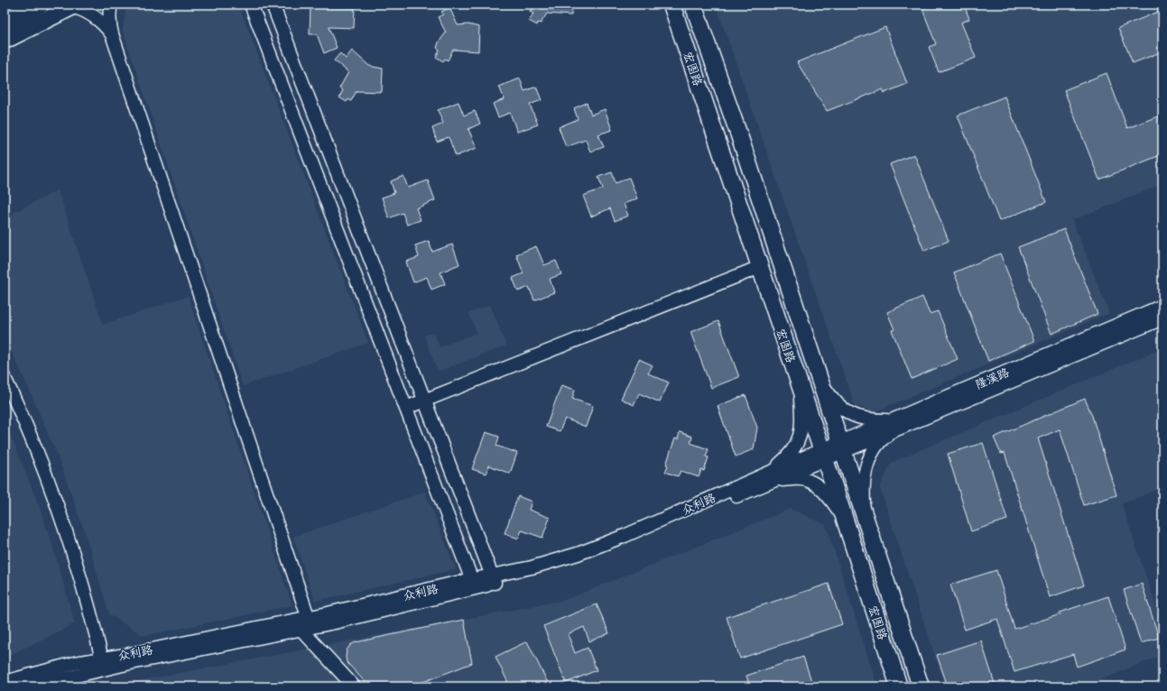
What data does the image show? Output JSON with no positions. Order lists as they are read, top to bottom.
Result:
{
  "streets": {
    "main road": ["宏图路"],
    "street": ["隆溪路", "众利路"]
  },
  "crossings": [
    ["宏图路", "隆溪路"],
    ["宏图路", "众利路"],
    ["隆溪路", "众利路"]
  ]
}
